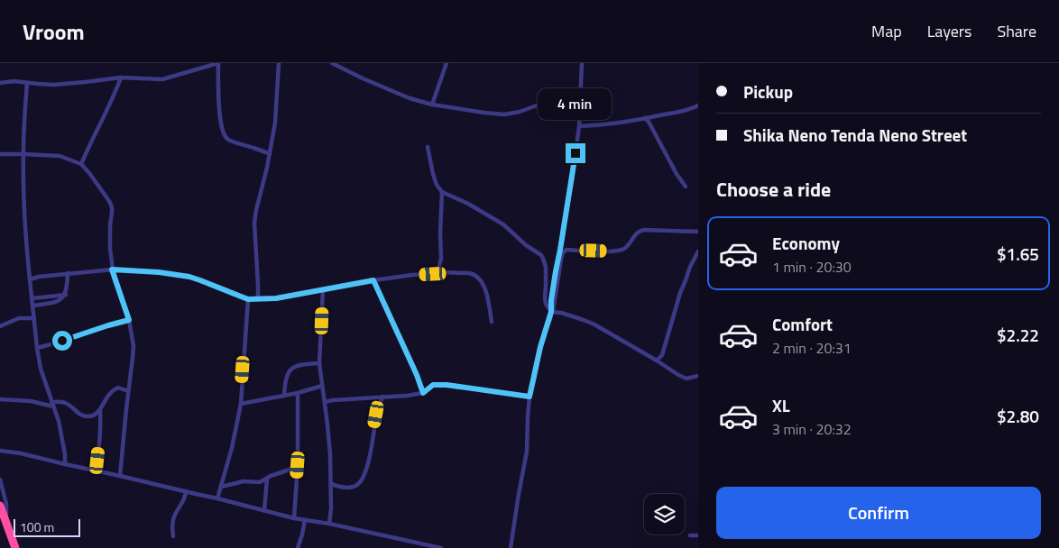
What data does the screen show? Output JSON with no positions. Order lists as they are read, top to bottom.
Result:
{
  "scale_bar": "100 m",
  "page": {
    "header": "Vroom",
    "nav": ["Map", "Layers", "Share"],
    "banner": ["Pickup", "Shika Neno Tenda Neno Street"],
    "bubble": "4 min",
    "heading": "Choose a ride",
    "list": [
      {
        "name": "Economy",
        "note": "1 min · 20:30",
        "value": "$1.65"
      },
      {
        "name": "Comfort",
        "note": "2 min · 20:31",
        "value": "$2.22"
      },
      {
        "name": "XL",
        "note": "3 min · 20:32",
        "value": "$2.80"
      }
    ],
    "buttons": "Confirm",
    "scale": "100 m"
  }
}
